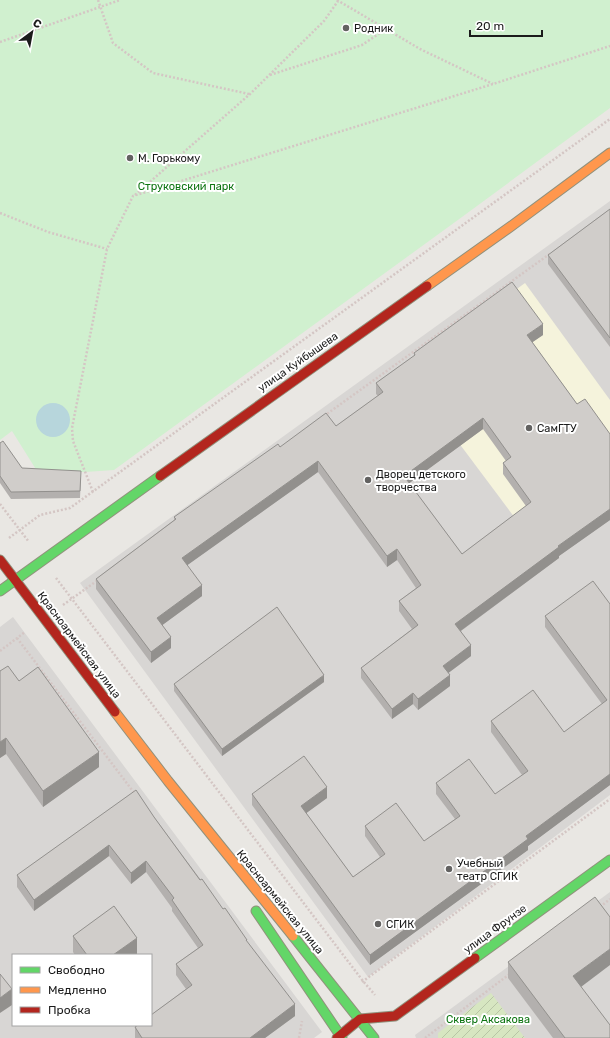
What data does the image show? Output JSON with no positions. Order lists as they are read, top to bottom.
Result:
{
  "streets": {
    "main road": ["улица Куйбышева", "Красноармейская улица", "улица Фрунзе"]
  },
  "crossings": [
    ["улица Куйбышева", "Красноармейская улица"]
  ],
  "parks": ["Струковский парк", "Сквер Аксакова"],
  "places": [
    "Родник",
    "М. Горькому",
    "СамГТУ",
    "Дворец детского творчества",
    "Учебный театр СГИК",
    "СГИК"
  ],
  "legend": ["Свободно", "Медленно", "Пробка"],
  "scale_bar": "20 m",
  "north": "top right"
}
